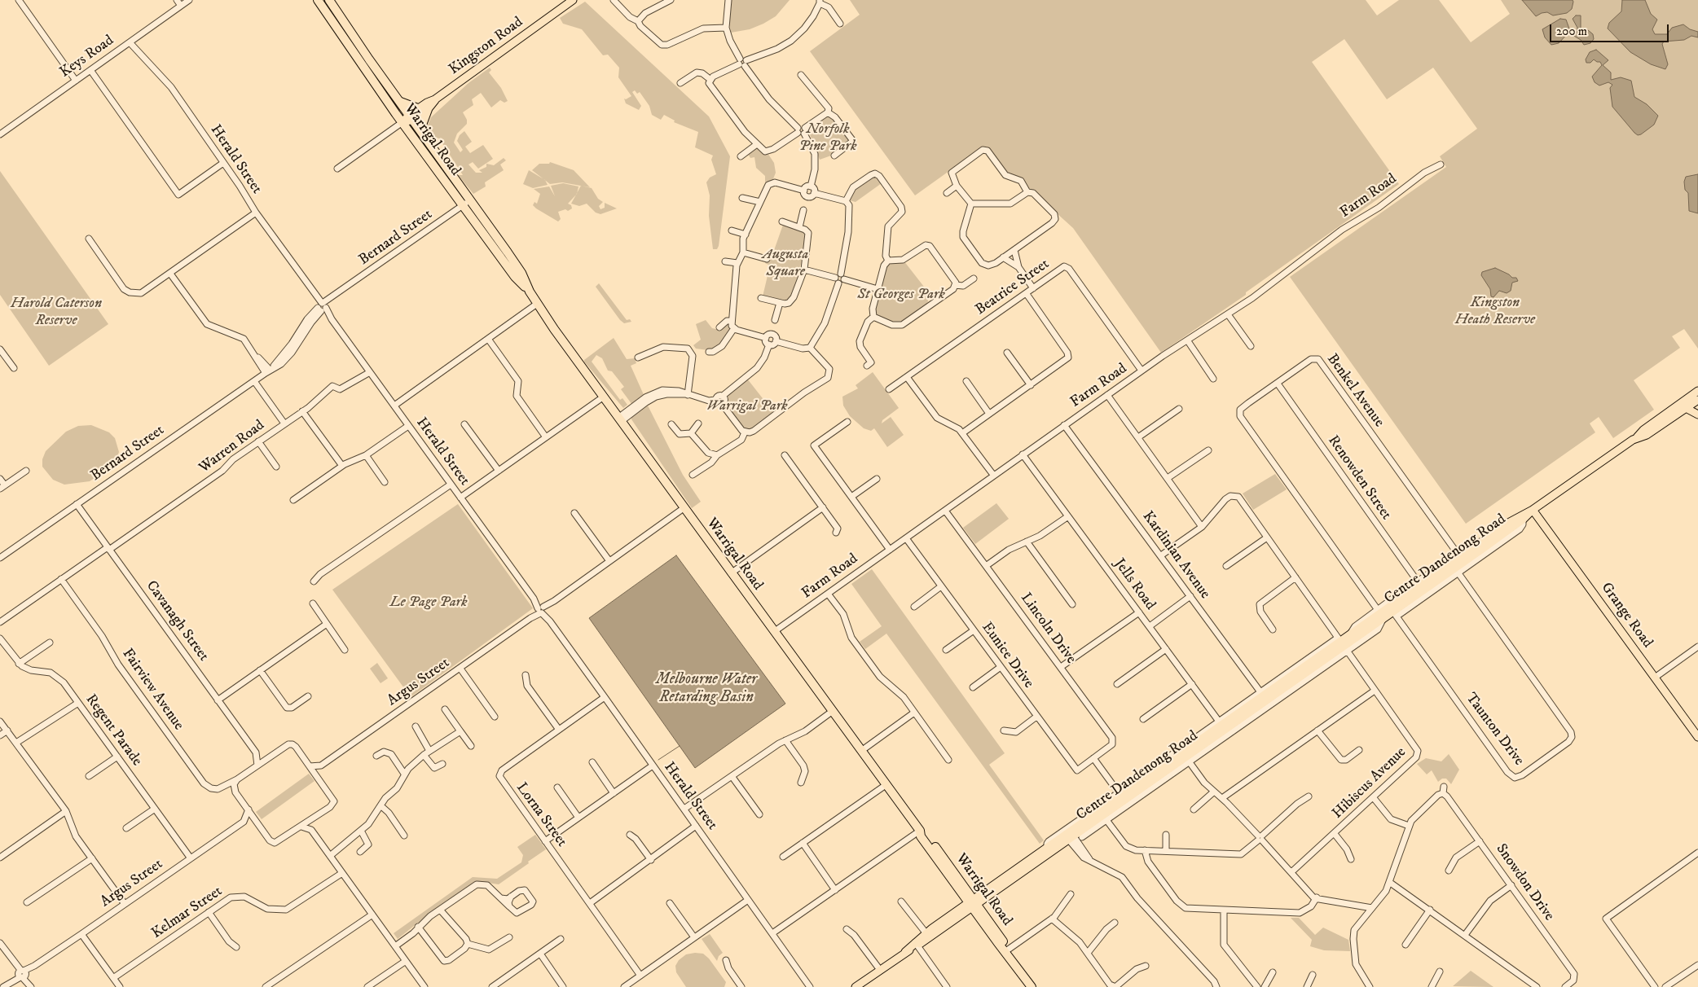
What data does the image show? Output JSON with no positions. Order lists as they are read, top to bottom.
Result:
{
  "streets": {
    "highway": ["Warrigal Road"],
    "main road": ["Kingston Road", "Centre Dandenong Road", "Grange Road"],
    "street": [
      "Keys Road",
      "Herald Street",
      "Farm Road",
      "Bernard Street",
      "Beatrice Street",
      "Benkel Avenue",
      "Warren Road",
      "Renowden Street",
      "Kardinian Avenue",
      "Jells Road",
      "Cavanagh Street",
      "Lincoln Drive",
      "Eunice Drive",
      "Argus Street",
      "Fairview Avenue",
      "Taunton Drive",
      "Regent Parade",
      "Hibiscus Avenue",
      "Lorna Street",
      "Snowdon Drive",
      "Kelmar Street"
    ]
  },
  "crossings": [
    ["Kingston Road", "Warrigal Road"],
    ["Keys Road", "Herald Street"],
    ["Warrigal Road", "Farm Road"],
    ["Warrigal Road", "Bernard Street"],
    ["Warrigal Road", "Centre Dandenong Road"],
    ["Warrigal Road", "Argus Street"],
    ["Herald Street", "Bernard Street"],
    ["Herald Street", "Warren Road"],
    ["Herald Street", "Argus Street"],
    ["Herald Street", "Lorna Street"],
    ["Farm Road", "Beatrice Street"],
    ["Farm Road", "Kardinian Avenue"],
    ["Farm Road", "Jells Road"],
    ["Farm Road", "Lincoln Drive"],
    ["Farm Road", "Eunice Drive"],
    ["Bernard Street", "Cavanagh Street"],
    ["Benkel Avenue", "Renowden Street"],
    ["Benkel Avenue", "Centre Dandenong Road"],
    ["Warren Road", "Cavanagh Street"],
    ["Warren Road", "Fairview Avenue"],
    ["Renowden Street", "Centre Dandenong Road"],
    ["Kardinian Avenue", "Centre Dandenong Road"],
    ["Centre Dandenong Road", "Jells Road"],
    ["Centre Dandenong Road", "Grange Road"],
    ["Centre Dandenong Road", "Taunton Drive"],
    ["Centre Dandenong Road", "Hibiscus Avenue"],
    ["Lincoln Drive", "Eunice Drive"],
    ["Argus Street", "Regent Parade"]
  ],
  "water": ["Melbourne Water Retarding Basin"],
  "parks": [
    "Norfolk Pine Park",
    "Augusta Square",
    "St Georges Park",
    "Kingston Heath Reserve",
    "Harold Caterson Reserve",
    "Warrigal Park",
    "Le Page Park"
  ],
  "scale_bar": "200 m"
}
